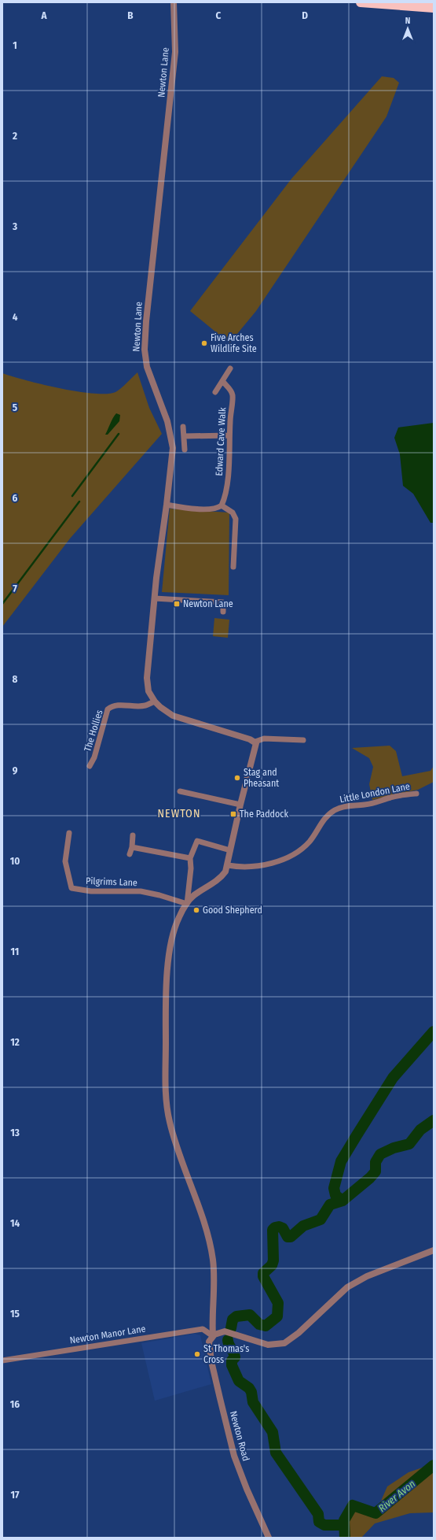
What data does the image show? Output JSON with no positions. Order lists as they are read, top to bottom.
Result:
{
  "streets": {
    "street": [
      "Newton Lane",
      "Edward Cave Walk",
      "The Hollies",
      "Little London Lane",
      "Pilgrims Lane",
      "Newton Manor Lane",
      "Newton Road"
    ]
  },
  "crossings": [
    ["Newton Lane", "The Hollies"],
    ["Little London Lane", "Newton Road"],
    ["Pilgrims Lane", "Newton Road"],
    ["Newton Manor Lane", "Newton Road"]
  ],
  "districts": ["NEWTON"],
  "water": ["River Avon"],
  "places": {
    "other": [
      "Five Arches Wildlife Site",
      "Stag and Pheasant",
      "Good Shepherd",
      "St Thomas's Cross"
    ],
    "transit": ["Newton Lane", "The Paddock"]
  },
  "north": "top",
  "grid": {
    "columns": [
      "A",
      "B",
      "C",
      "D"
    ],
    "rows": [
      "1",
      "2",
      "3",
      "4",
      "5",
      "6",
      "7",
      "8",
      "9",
      "10",
      "11",
      "12",
      "13",
      "14",
      "15",
      "16",
      "17"
    ]
  }
}
